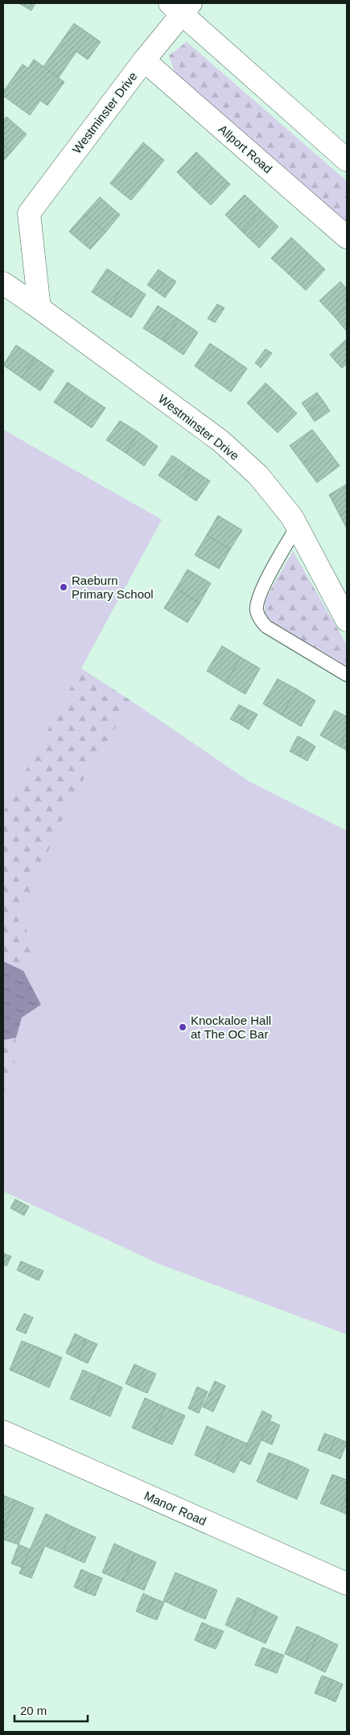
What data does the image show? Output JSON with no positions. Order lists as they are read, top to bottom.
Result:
{
  "streets": {
    "street": ["Westminster Drive", "Allport Road", "Manor Road"]
  },
  "crossings": [
    ["Westminster Drive", "Allport Road"]
  ],
  "places": ["Raeburn Primary School", "Knockaloe Hall at The OC Bar"],
  "scale_bar": "20 m"
}
